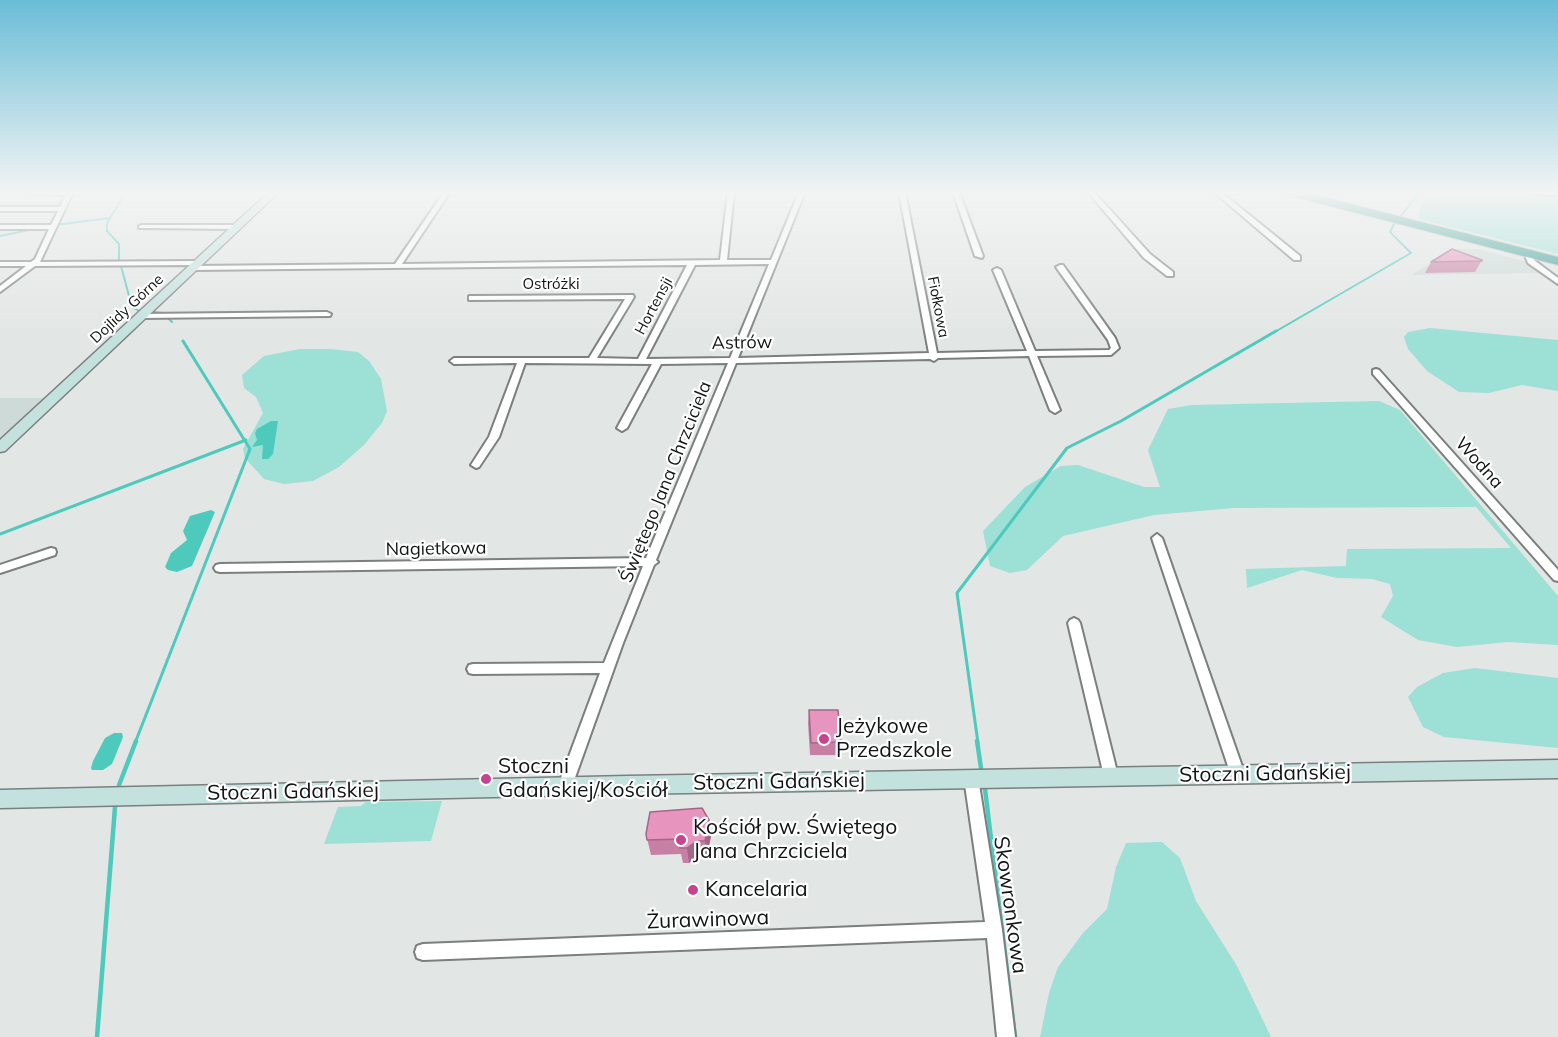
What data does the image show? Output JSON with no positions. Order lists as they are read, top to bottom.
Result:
{
  "streets": {
    "street": [
      "Ostróżki",
      "Hortensji",
      "Fiołkowa",
      "Dojlidy Górne",
      "Astrów",
      "Wodna",
      "Świętego Jana Chrzciciela",
      "Nagietkowa",
      "Stoczni Gdańskiej",
      "Skowronkowa",
      "Żurawinowa"
    ]
  },
  "crossings": [
    ["Ostróżki", "Astrów"],
    ["Hortensji", "Astrów"],
    ["Fiołkowa", "Astrów"],
    ["Astrów", "Świętego Jana Chrzciciela"],
    ["Świętego Jana Chrzciciela", "Nagietkowa"],
    ["Świętego Jana Chrzciciela", "Stoczni Gdańskiej"],
    ["Stoczni Gdańskiej", "Skowronkowa"],
    ["Skowronkowa", "Żurawinowa"]
  ],
  "places": [
    "Jeżykowe Przedszkole",
    "Stoczni Gdańskiej/Kościół",
    "Kościół pw. Świętego Jana Chrzciciela",
    "Kancelaria"
  ]
}
